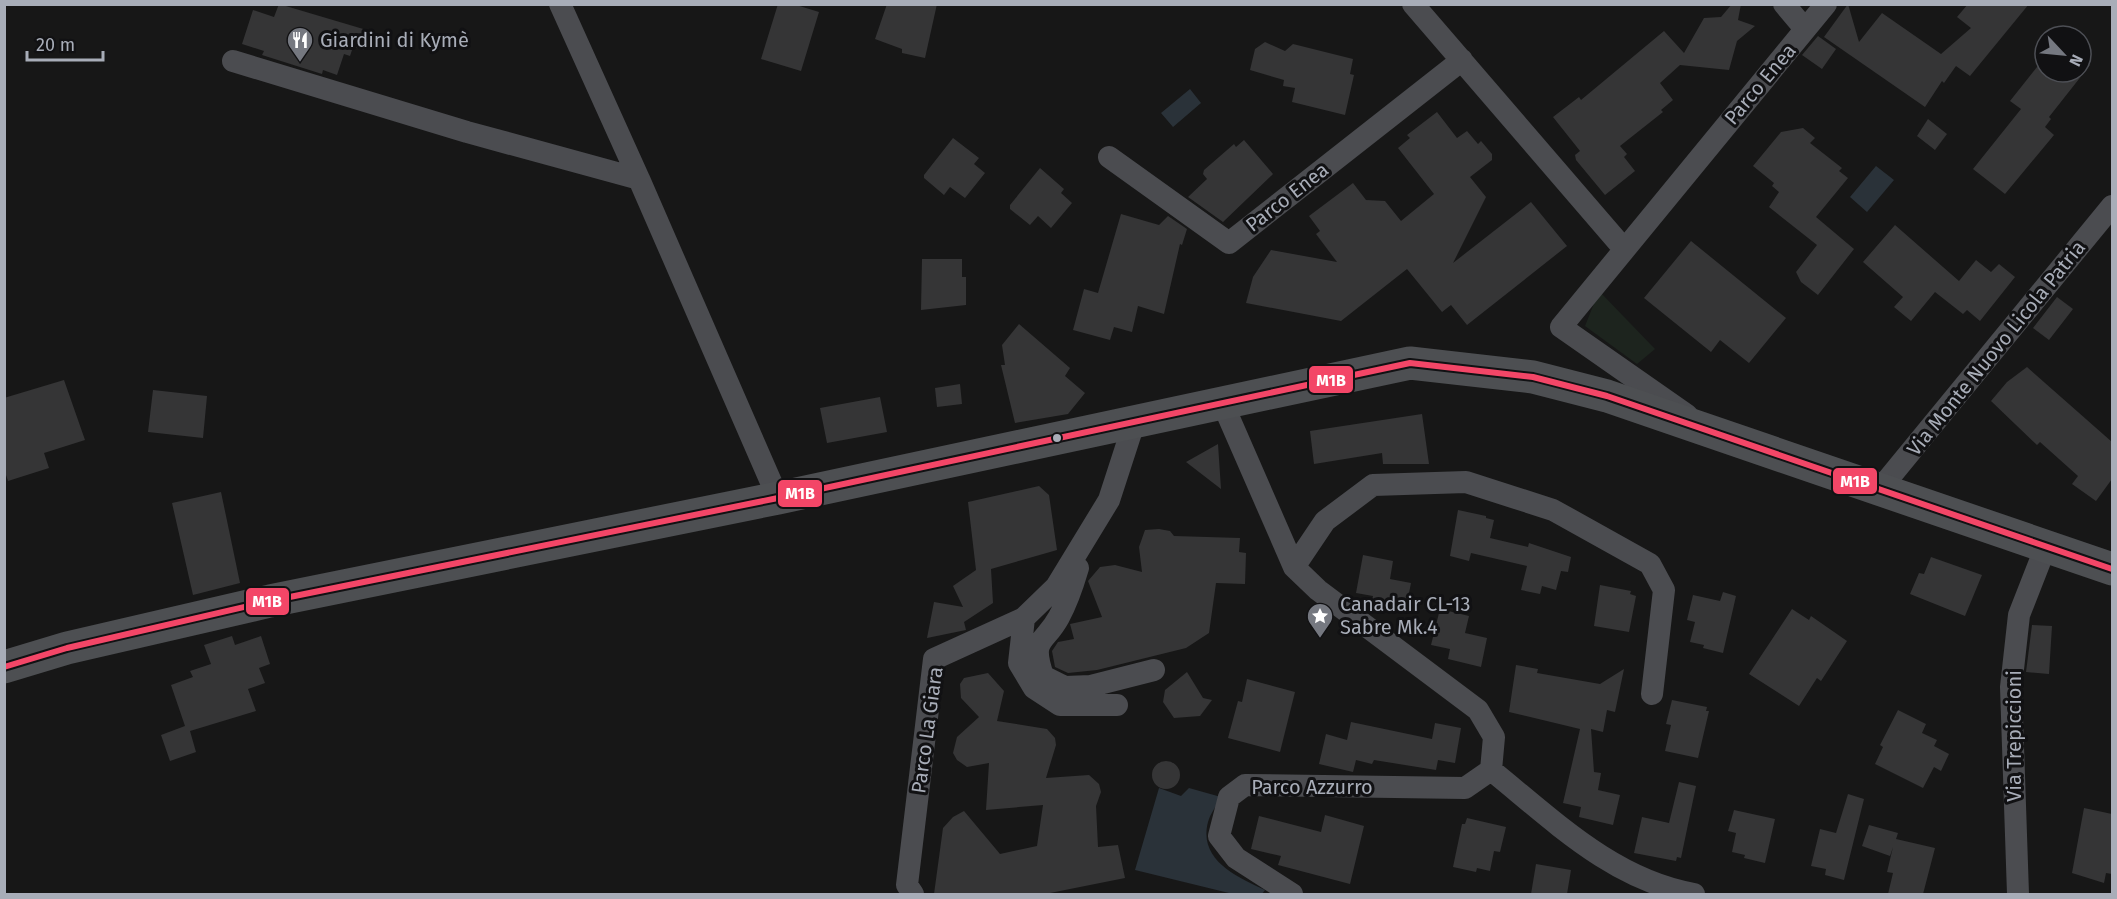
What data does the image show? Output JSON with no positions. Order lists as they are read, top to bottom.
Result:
{
  "streets": {
    "street": [
      "Parco Enea",
      "Via Monte Nuovo Licola Patria",
      "Parco La Giara",
      "Via Trepiccioni",
      "Parco Azzurro"
    ]
  },
  "places": {
    "restaurant": ["Giardini di Kymè"],
    "place": ["Canadair CL-13 Sabre Mk.4"]
  },
  "lines": ["transit line M1B"],
  "scale_bar": "20 m",
  "north": "bottom right"
}
